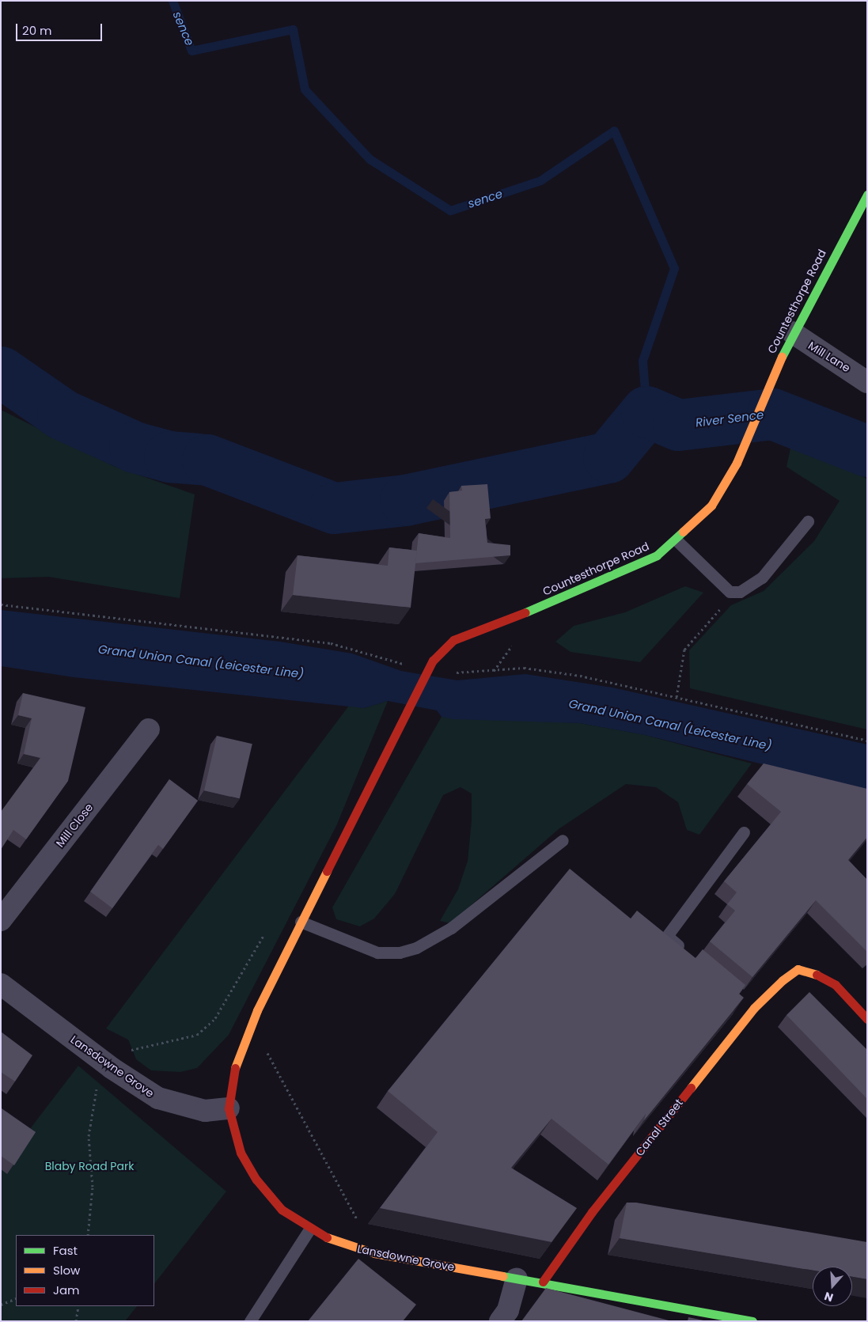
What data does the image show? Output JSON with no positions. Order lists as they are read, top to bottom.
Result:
{
  "streets": {
    "street": [
      "Countesthorpe Road",
      "Mill Lane",
      "Mill Close",
      "Lansdowne Grove",
      "Canal Street"
    ]
  },
  "crossings": [
    ["Countesthorpe Road", "Mill Lane"],
    ["Countesthorpe Road", "Lansdowne Grove"],
    ["Lansdowne Grove", "Canal Street"]
  ],
  "water": ["sence", "River Sence", "Grand Union Canal (Leicester Line)"],
  "parks": ["Blaby Road Park"],
  "legend": ["Fast", "Slow", "Jam"],
  "scale_bar": "20 m",
  "north": "bottom"
}
